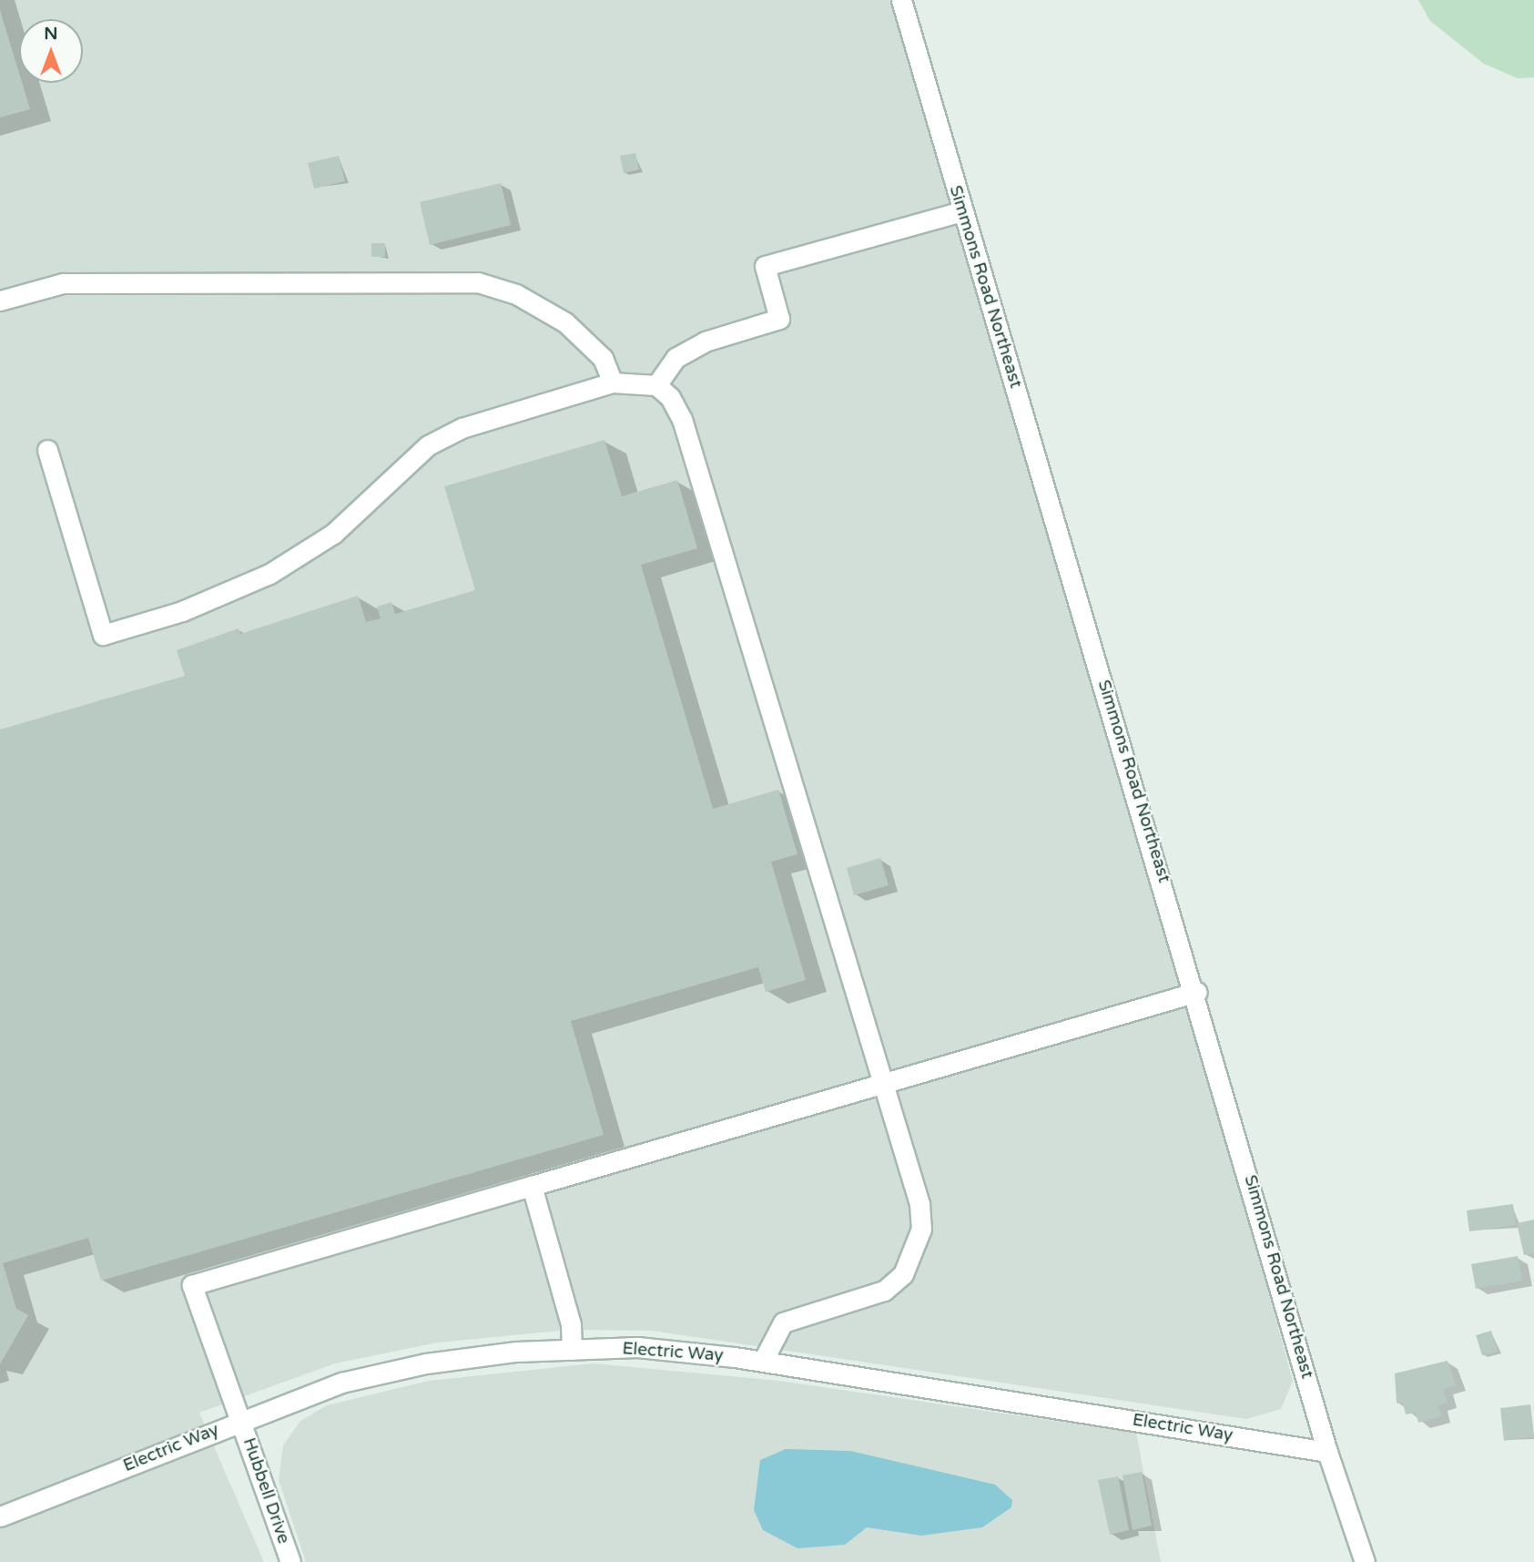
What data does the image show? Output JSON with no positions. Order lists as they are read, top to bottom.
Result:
{
  "streets": {
    "street": ["Simmons Road Northeast", "Electric Way", "Hubbell Drive"]
  },
  "crossings": [
    ["Simmons Road Northeast", "Electric Way"],
    ["Electric Way", "Hubbell Drive"]
  ],
  "north": "top"
}
